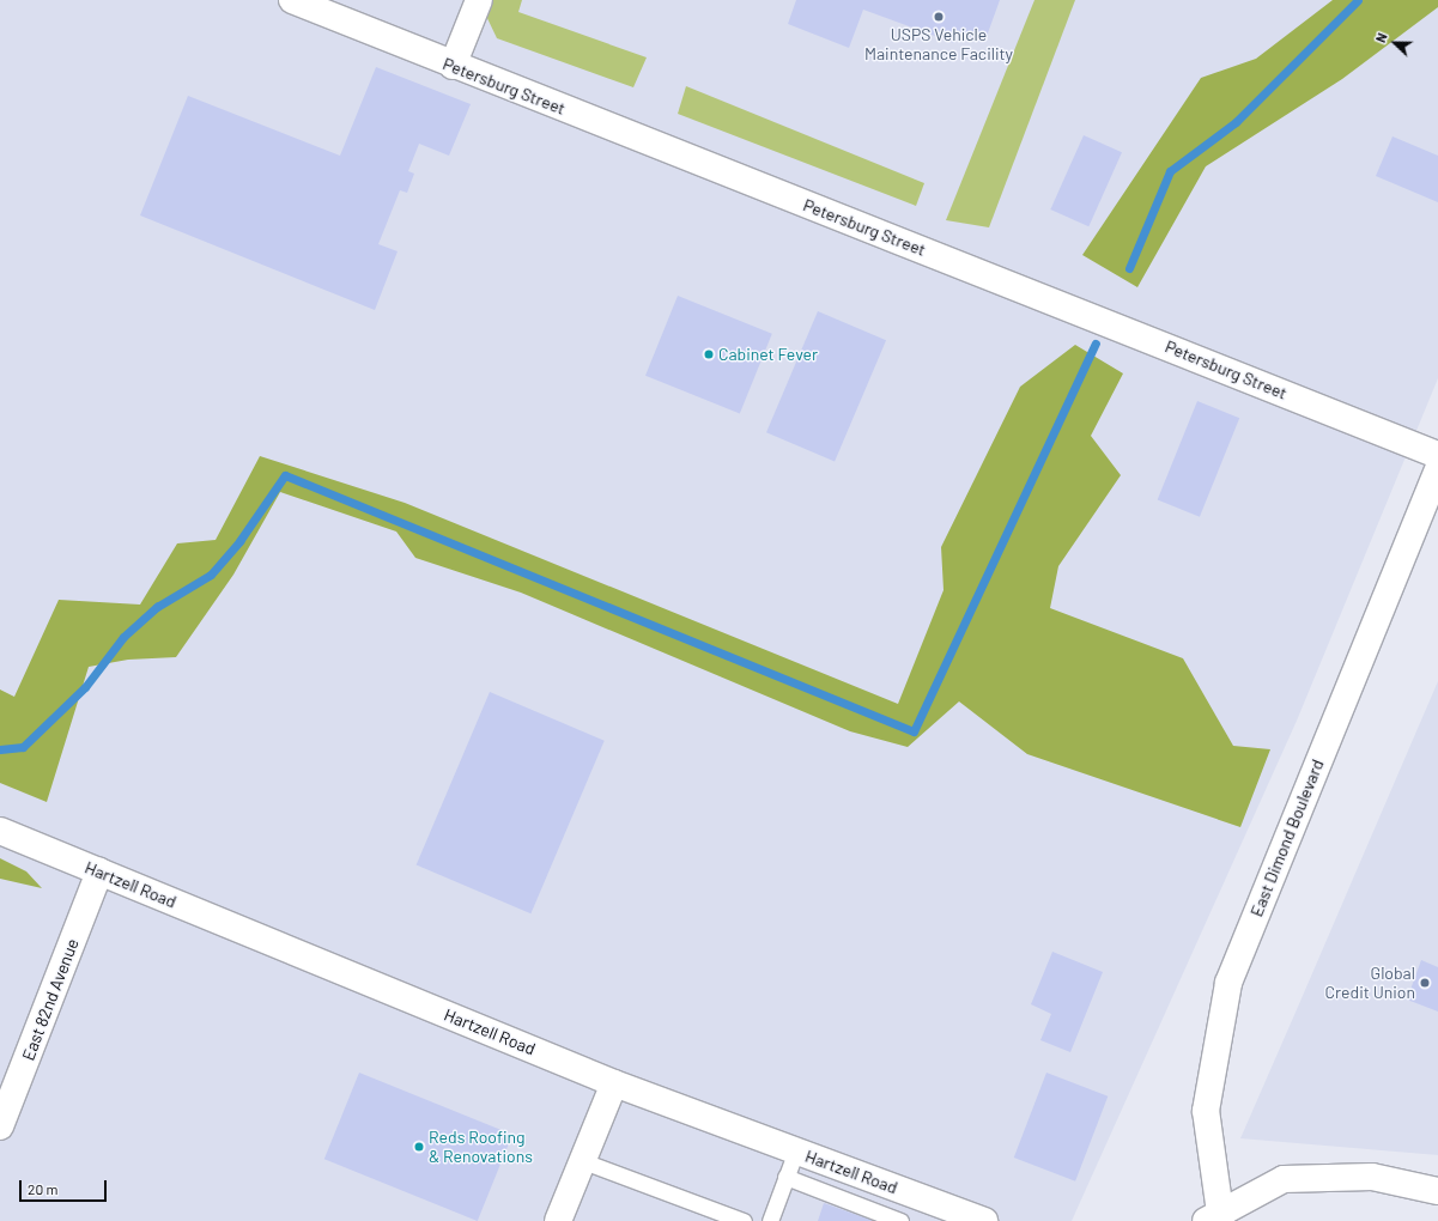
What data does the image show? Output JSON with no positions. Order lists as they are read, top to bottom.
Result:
{
  "streets": {
    "street": [
      "Petersburg Street",
      "East Dimond Boulevard",
      "Hartzell Road",
      "East 82nd Avenue"
    ]
  },
  "crossings": [
    ["Hartzell Road", "East 82nd Avenue"]
  ],
  "places": [
    "USPS Vehicle Maintenance Facility",
    "Cabinet Fever",
    "Global Credit Union",
    "Reds Roofing & Renovations"
  ],
  "scale_bar": "20 m",
  "north": "left"
}
